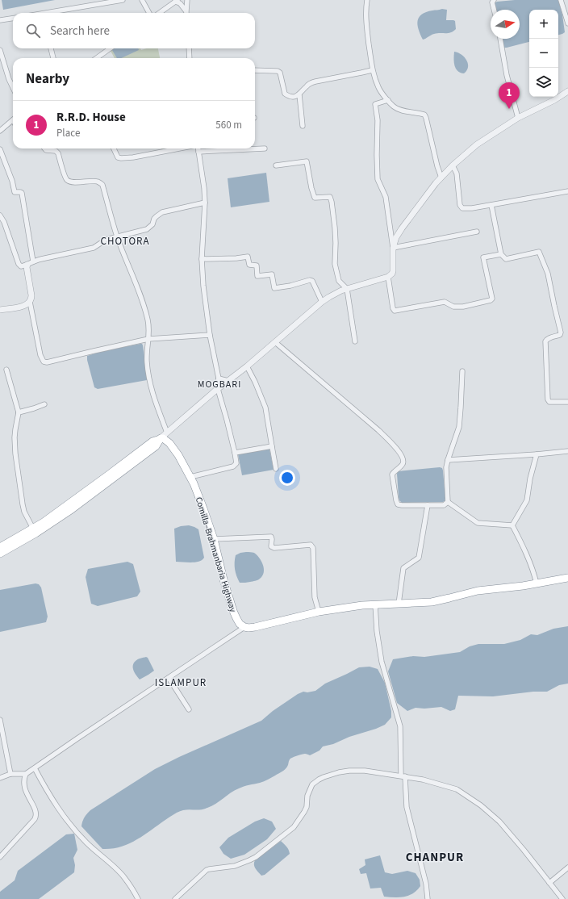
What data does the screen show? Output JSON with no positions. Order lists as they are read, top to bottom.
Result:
{
  "streets": {
    "highway": ["Comilla–Brahmanbaria Highway"]
  },
  "districts": [
    "CHOTORA",
    "MOGBARI",
    "ISLAMPUR",
    "CHANPUR"
  ],
  "north": "right",
  "page": {
    "map_buttons": ["+", "−"],
    "search": "Search here",
    "heading": "Nearby",
    "pins": "1",
    "list": [
      {
        "mark": "1",
        "name": "R.R.D. House",
        "note": "Place",
        "value": "560 m"
      }
    ]
  }
}
